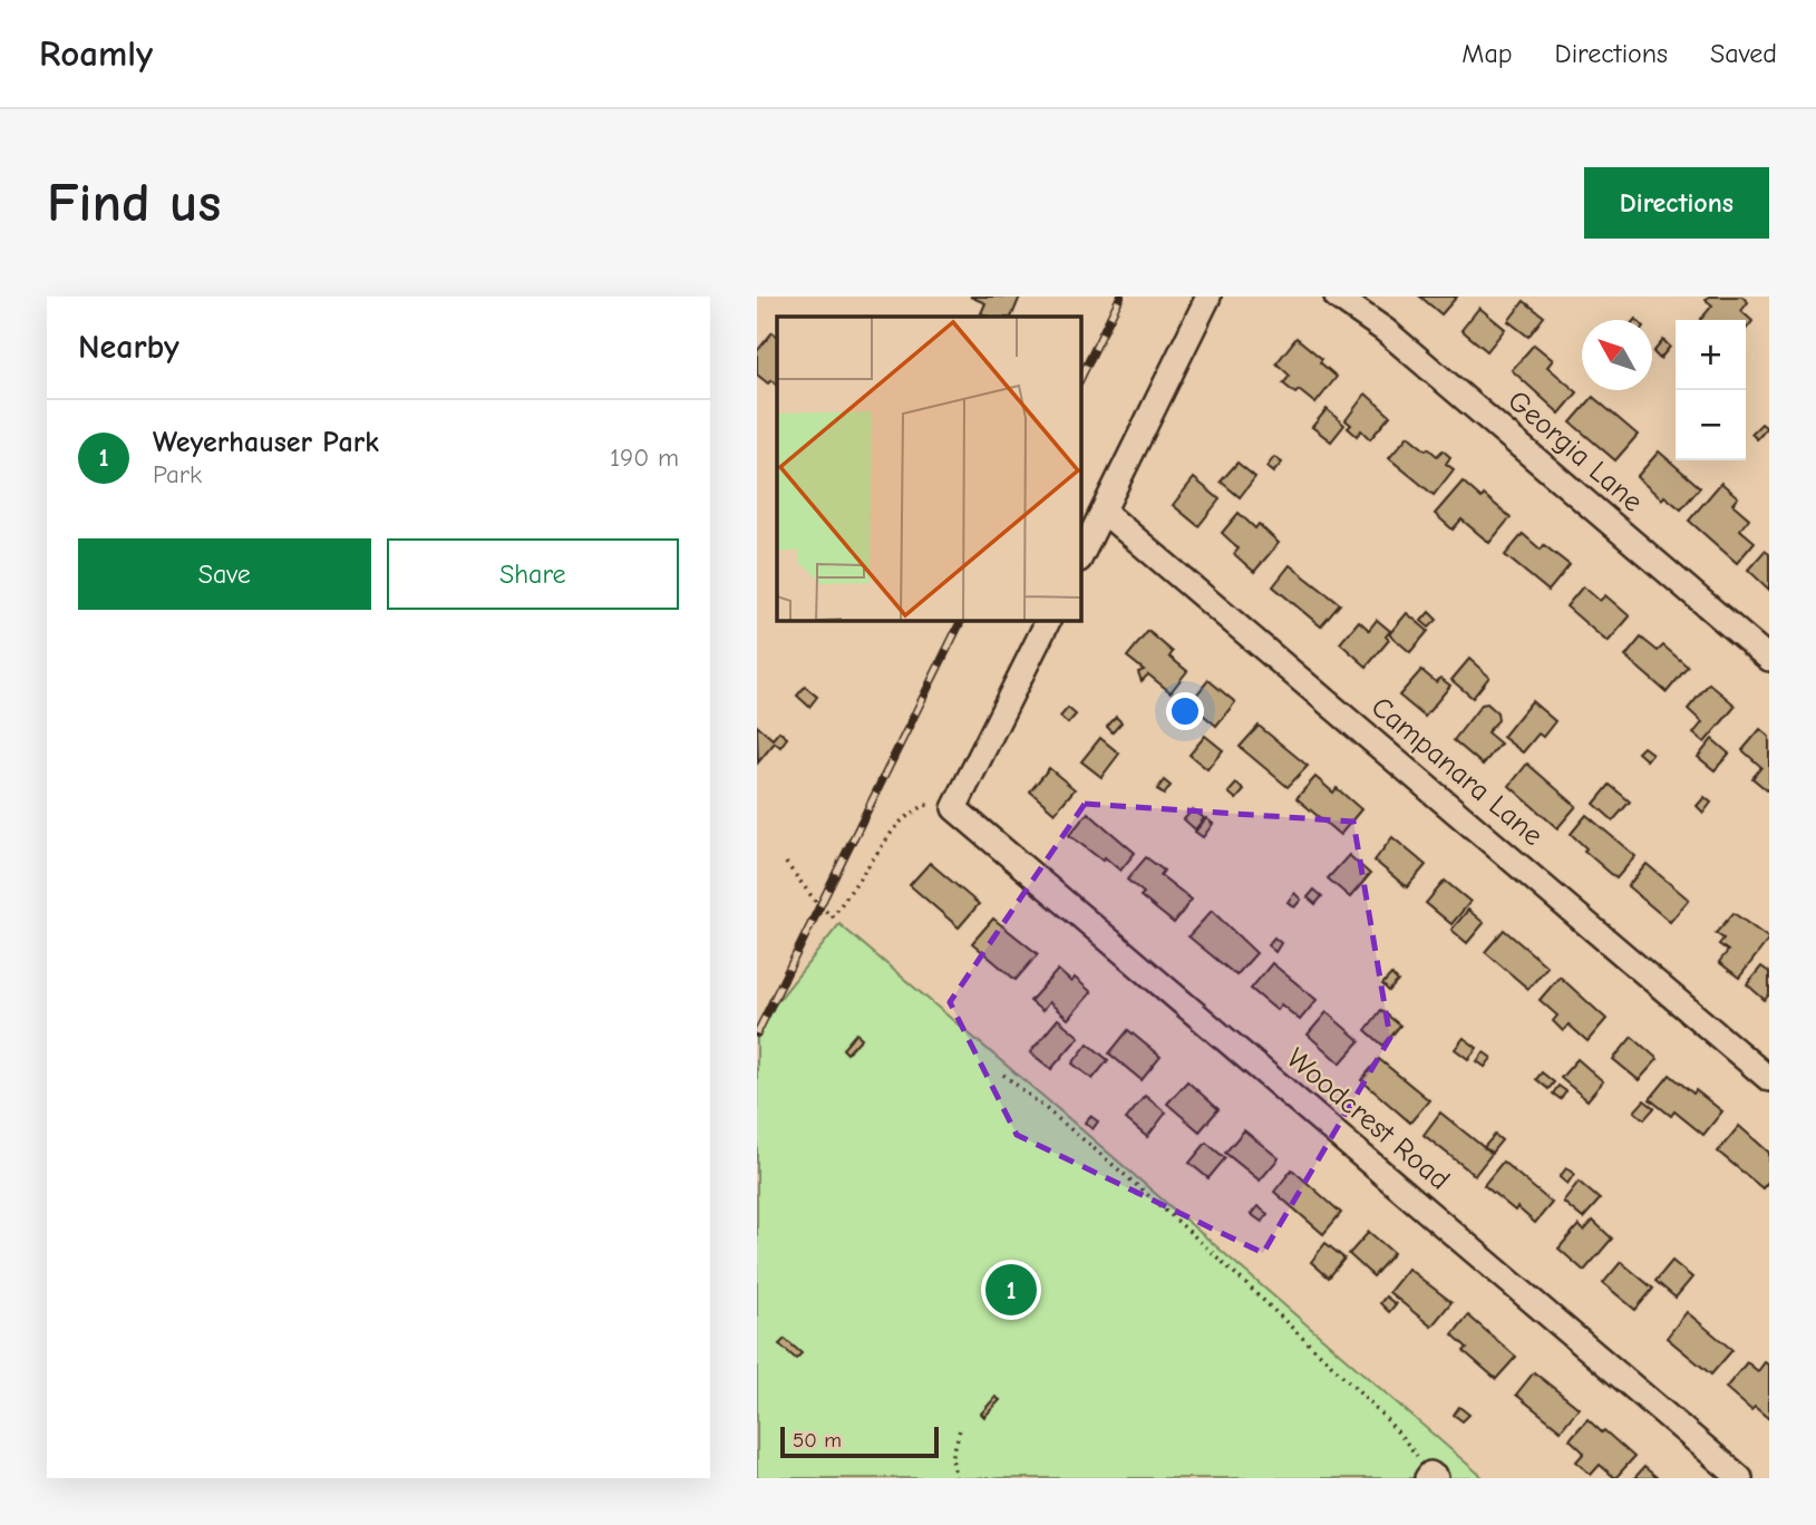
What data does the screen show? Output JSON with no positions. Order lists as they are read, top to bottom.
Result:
{
  "streets": {
    "street": ["Georgia Lane", "Campanara Lane", "Woodcrest Road"]
  },
  "scale_bar": "50 m",
  "north": "top left",
  "page": {
    "header": "Roamly",
    "nav": ["Map", "Directions", "Saved"],
    "buttons": [
      "Directions",
      ["Save", "Share"]
    ],
    "title": "Find us",
    "heading": "Nearby",
    "map_buttons": ["+", "−"],
    "list": [
      {
        "mark": "1",
        "name": "Weyerhauser Park",
        "note": "Park",
        "value": "190 m"
      }
    ],
    "pins": "1",
    "scale": "50 m"
  }
}
